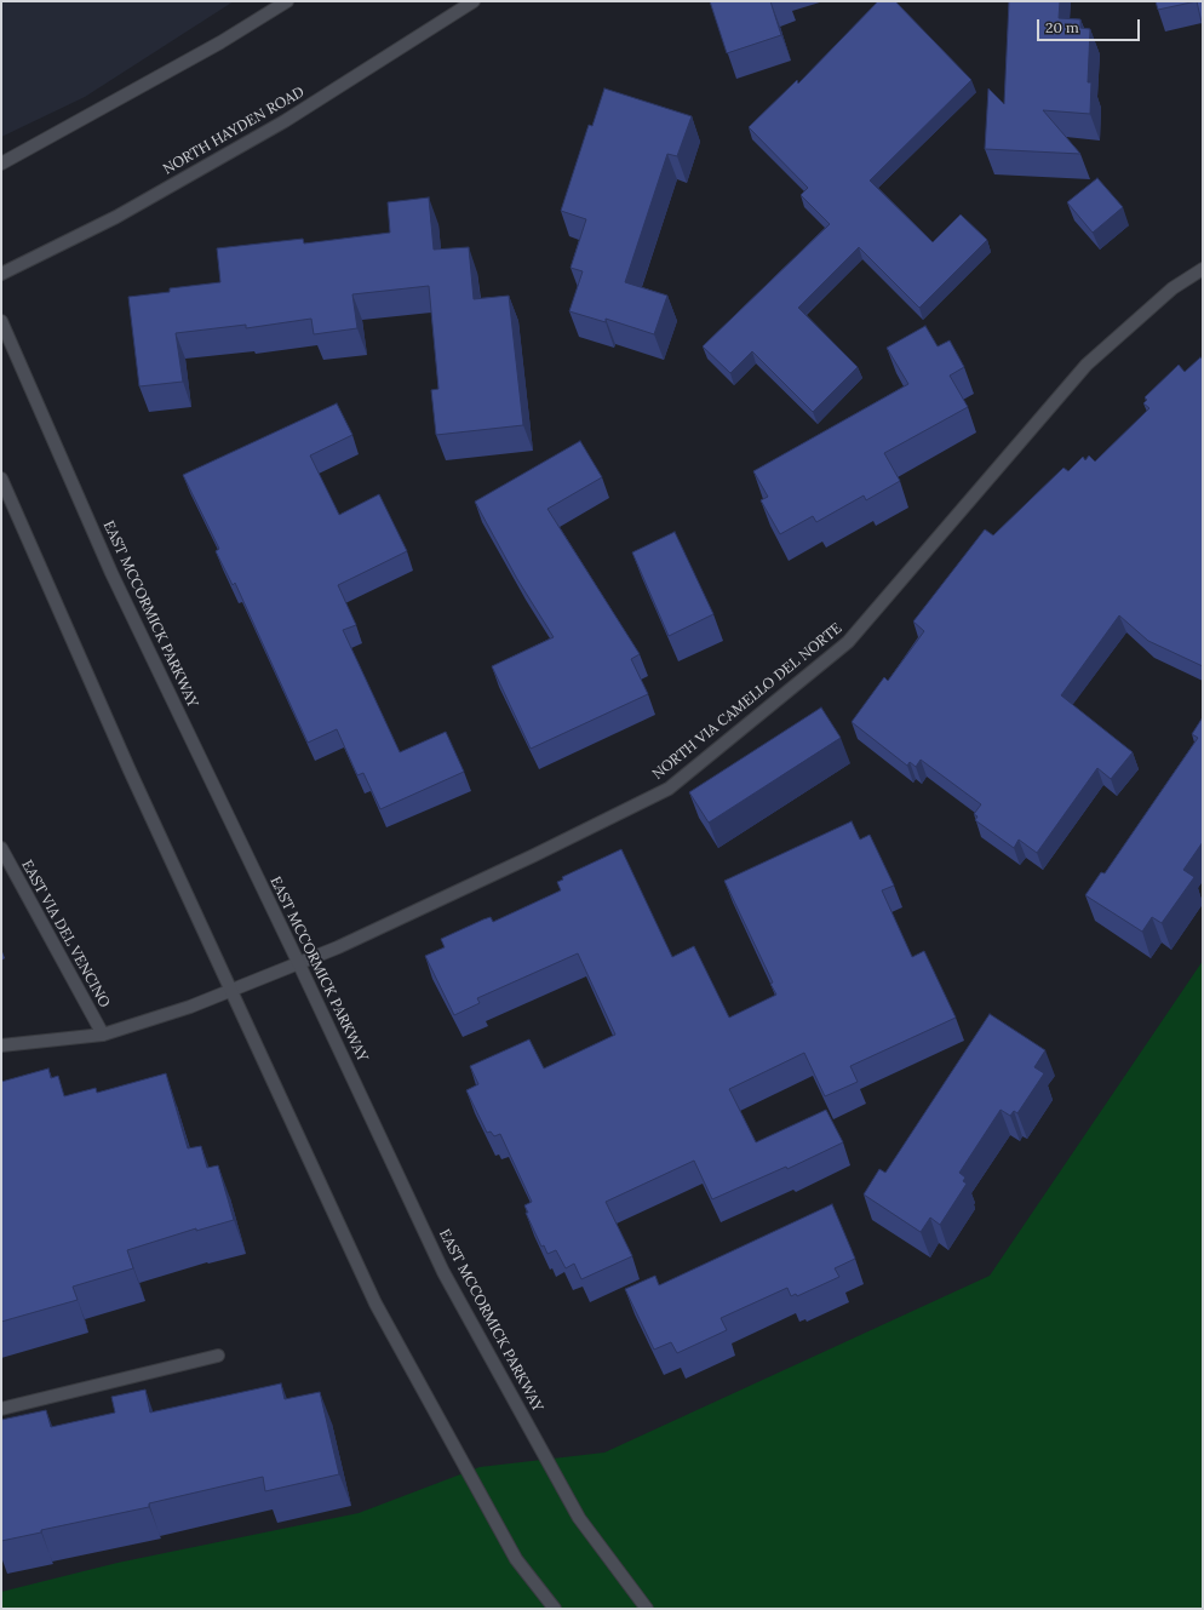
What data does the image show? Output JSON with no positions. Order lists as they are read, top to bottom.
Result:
{
  "streets": {
    "main road": [
      "NORTH HAYDEN ROAD",
      "EAST MCCORMICK PARKWAY",
      "NORTH VIA CAMELLO DEL NORTE",
      "EAST VIA DEL VENCINO"
    ]
  },
  "crossings": [
    ["EAST MCCORMICK PARKWAY", "NORTH VIA CAMELLO DEL NORTE"],
    ["NORTH VIA CAMELLO DEL NORTE", "EAST VIA DEL VENCINO"]
  ],
  "scale_bar": "20 m"
}
